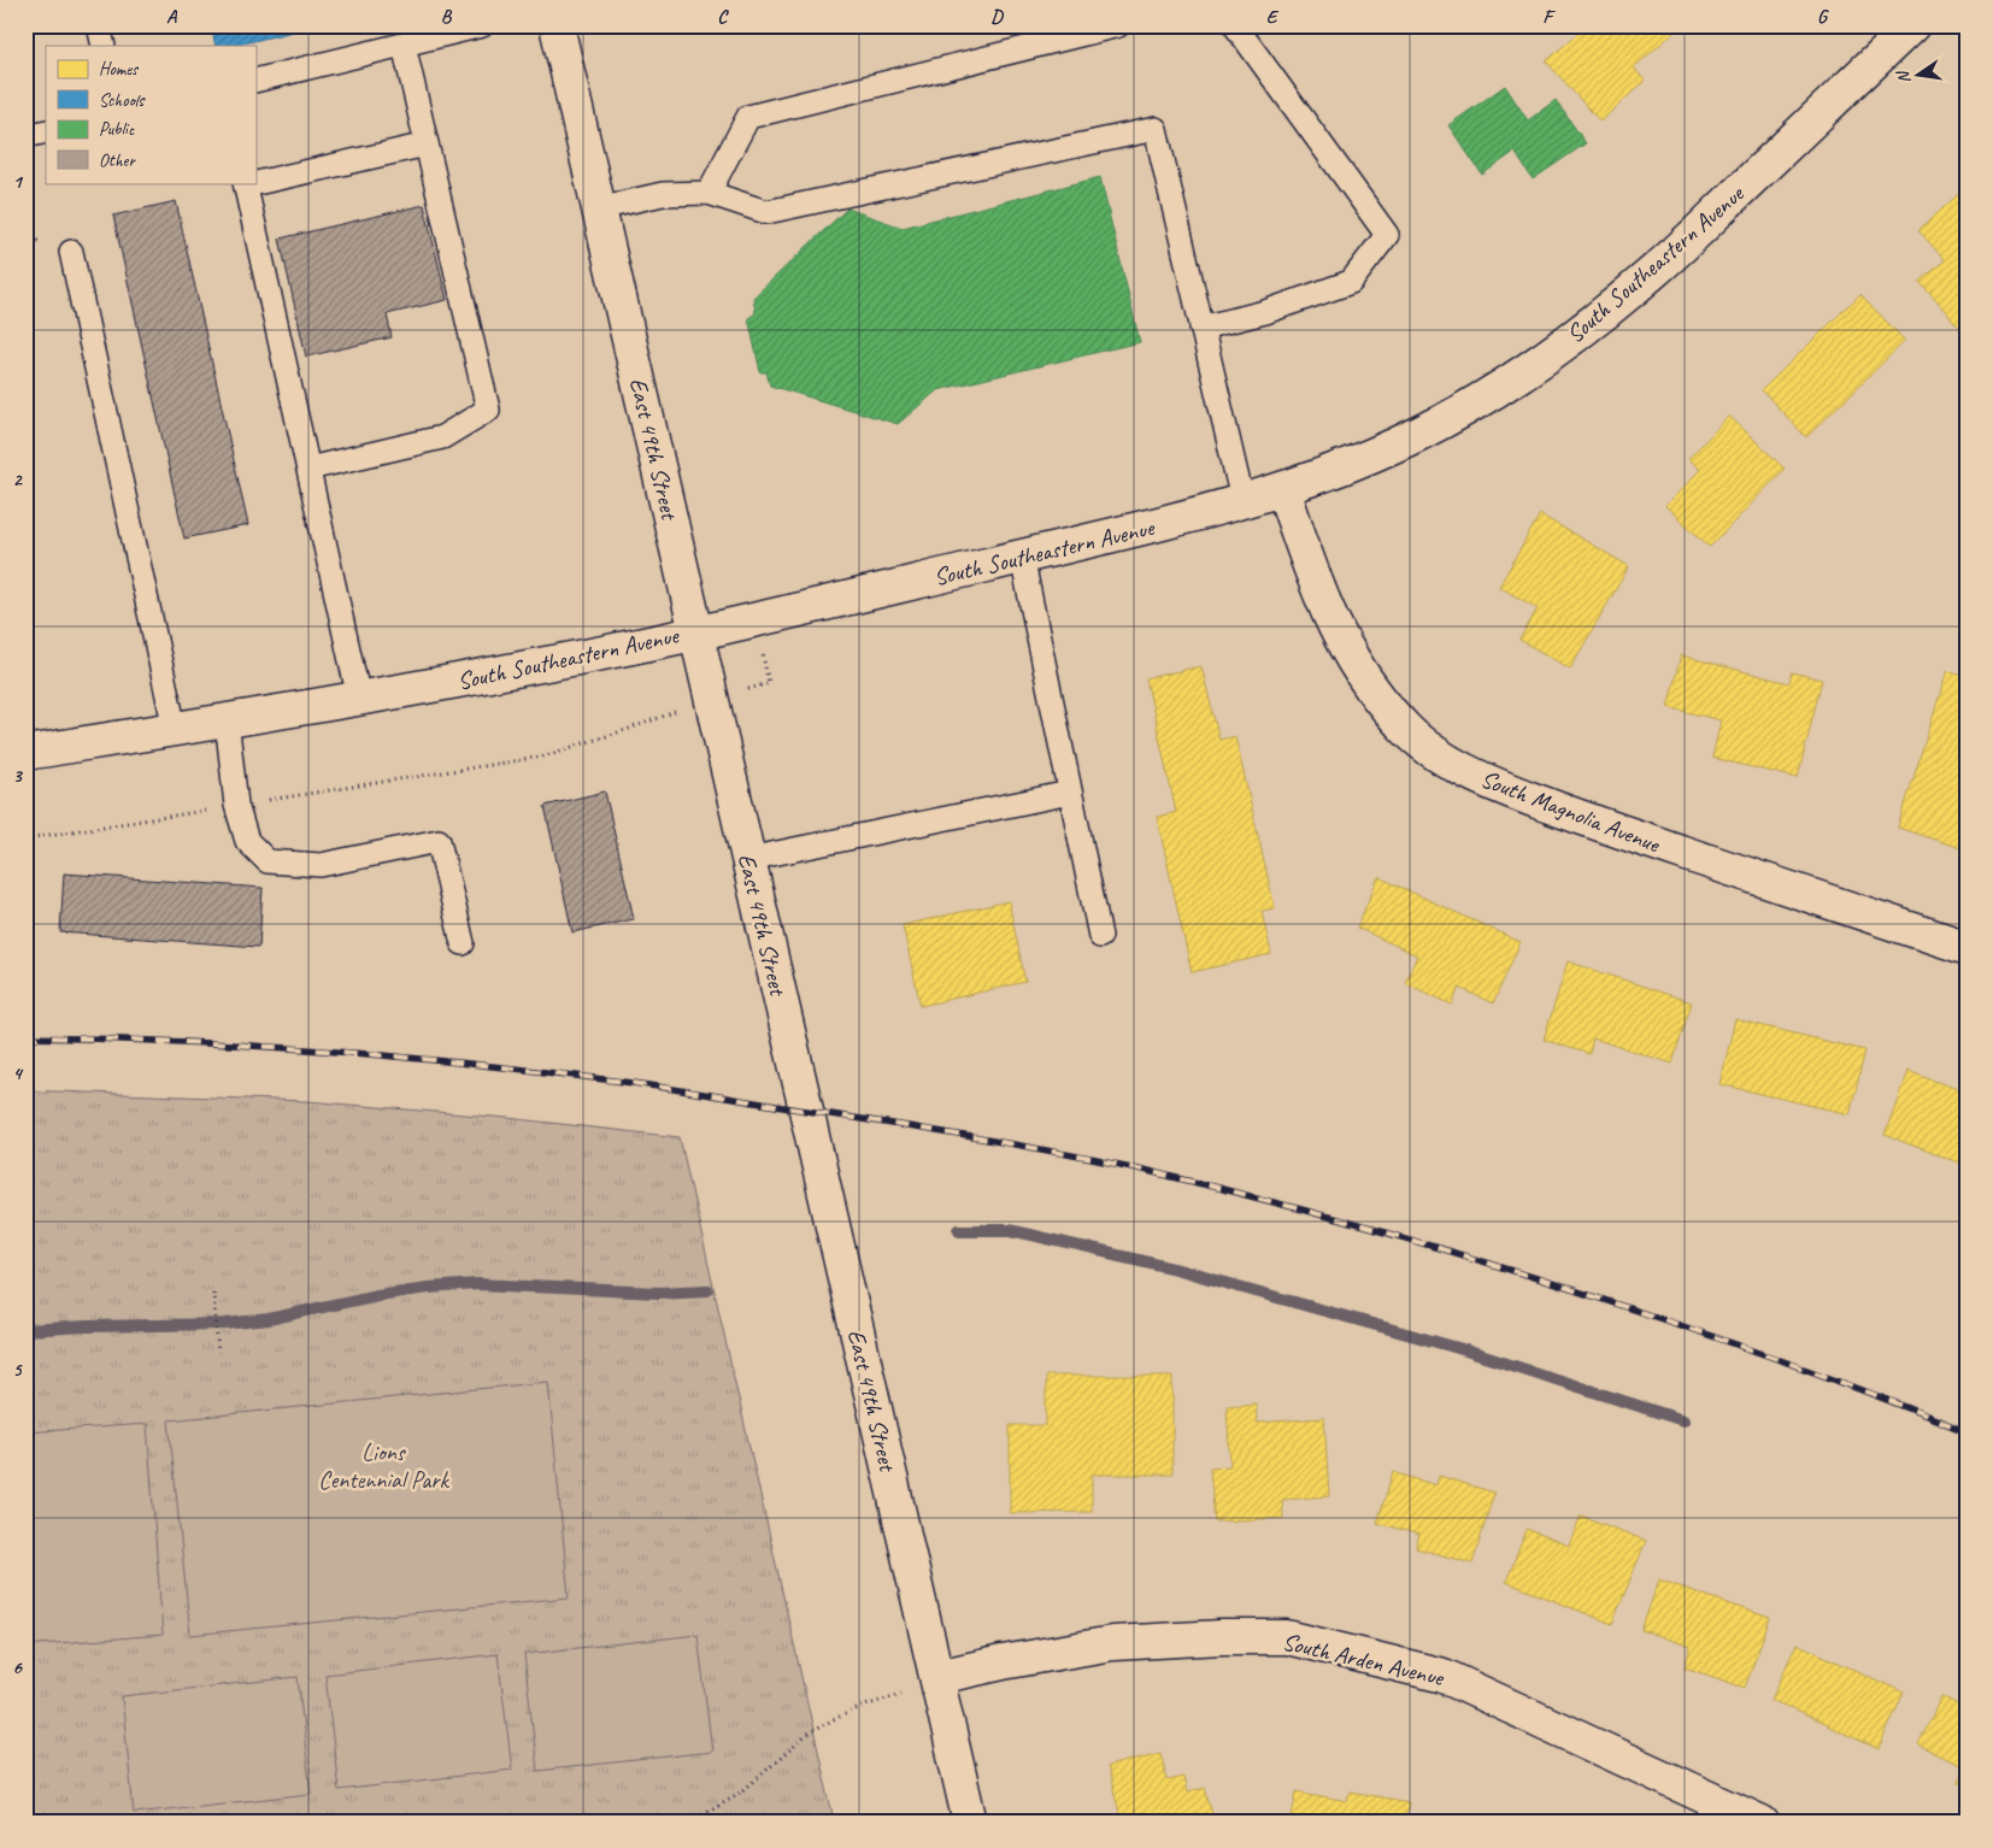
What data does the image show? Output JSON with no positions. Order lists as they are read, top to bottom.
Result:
{
  "streets": {
    "street": [
      "South Southeastern Avenue",
      "East 49th Street",
      "South Magnolia Avenue",
      "South Arden Avenue"
    ]
  },
  "crossings": [
    ["South Southeastern Avenue", "East 49th Street"],
    ["South Southeastern Avenue", "South Magnolia Avenue"],
    ["East 49th Street", "South Arden Avenue"]
  ],
  "parks": ["Lions Centennial Park"],
  "legend": [
    "Homes",
    "Schools",
    "Public",
    "Other"
  ],
  "north": "left",
  "grid": {
    "columns": [
      "A",
      "B",
      "C",
      "D",
      "E",
      "F",
      "G"
    ],
    "rows": [
      "1",
      "2",
      "3",
      "4",
      "5",
      "6"
    ]
  }
}
